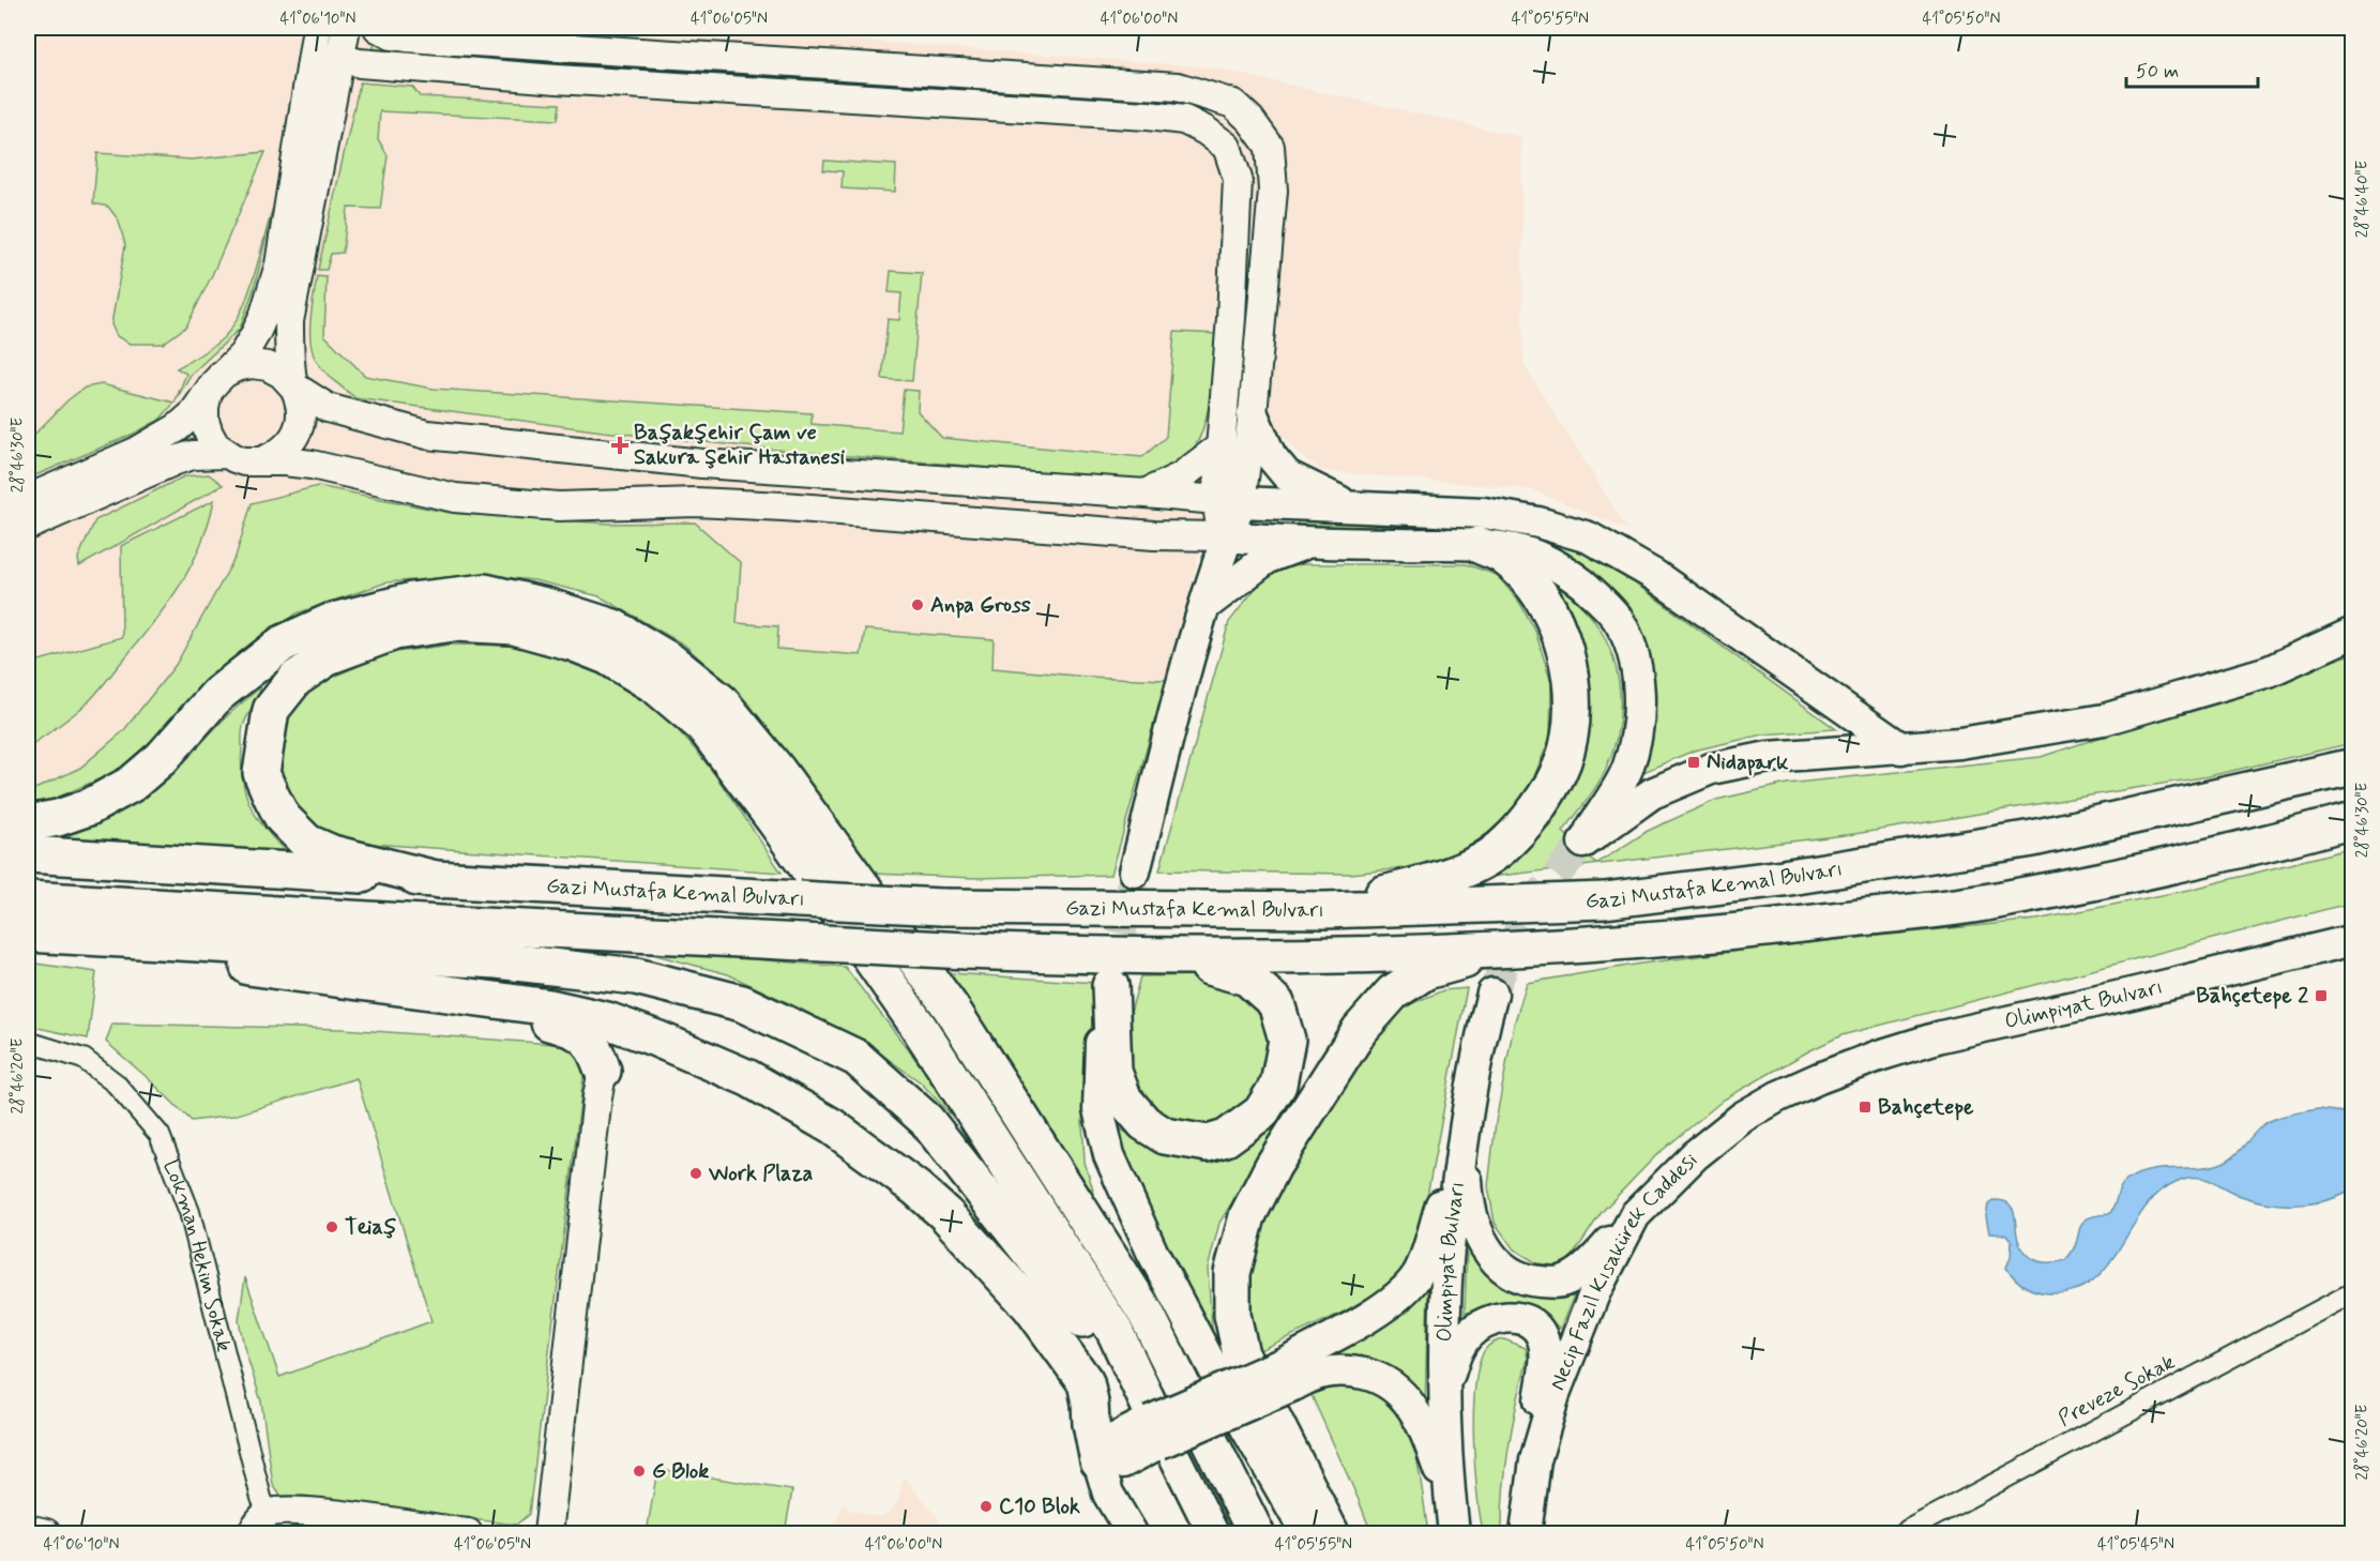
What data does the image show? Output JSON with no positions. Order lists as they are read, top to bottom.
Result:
{
  "streets": {
    "highway": ["Gazi Mustafa Kemal Bulvarı"],
    "main road": ["Olimpiyat Bulvarı", "Necip Fazıl Kısakürek Caddesi"],
    "street": ["Lokman Hekim Sokak", "Preveze Sokak"]
  },
  "crossings": [
    ["Olimpiyat Bulvarı", "Necip Fazıl Kısakürek Caddesi"]
  ],
  "places": {
    "health": ["Başakşehir Çam ve Sakura Şehir Hastanesi"],
    "other": [
      "Anpa Gross",
      "Work Plaza",
      "Teiaş",
      "G Blok",
      "C10 Blok"
    ],
    "transit": ["Nidapark", "Bahçetepe 2", "Bahçetepe"]
  },
  "scale_bar": "50 m",
  "coordinates": [
    "41°06'10\"N",
    "41°06'05\"N",
    "41°06'00\"N",
    "41°05'55\"N",
    "41°05'50\"N",
    "28°46'40\"E",
    "28°46'30\"E",
    "28°46'20\"E",
    "41°05'45\"N"
  ]
}
